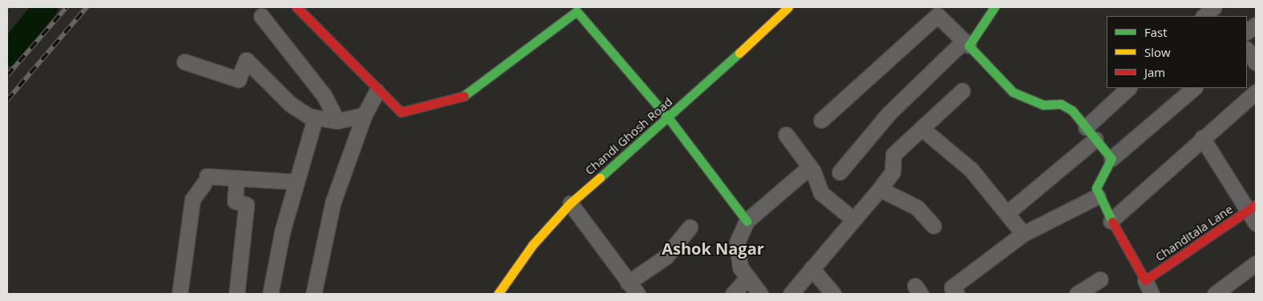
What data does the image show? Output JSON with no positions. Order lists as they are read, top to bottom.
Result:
{
  "streets": {
    "street": ["Chandi Ghosh Road", "Chanditala Lane"]
  },
  "districts": ["Ashok Nagar"],
  "legend": ["Fast", "Slow", "Jam"]
}
